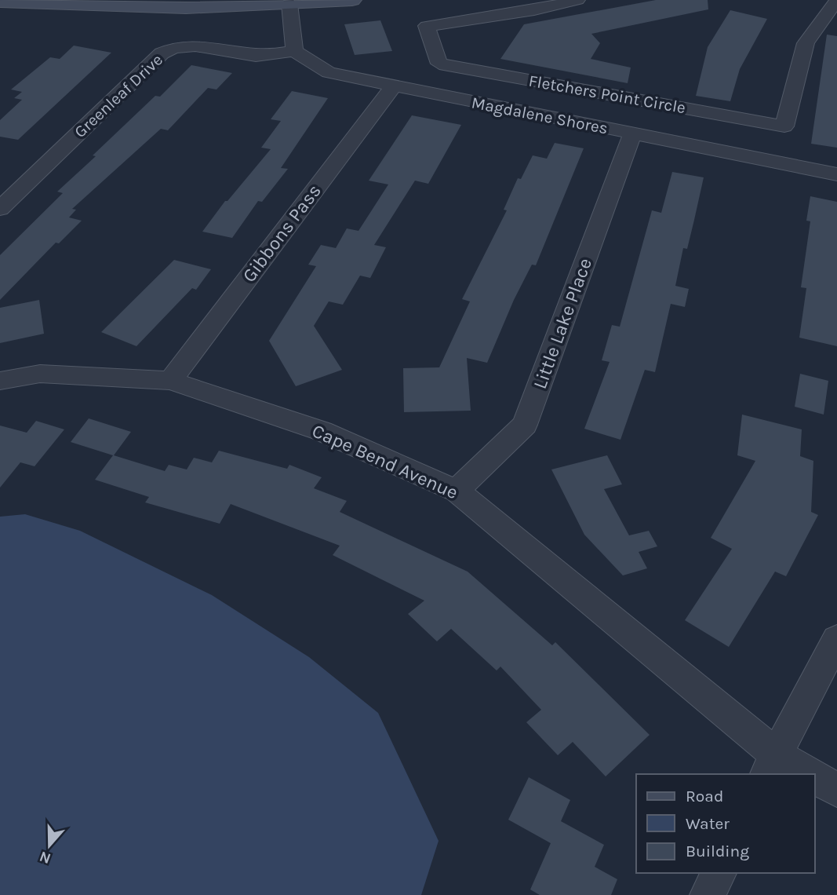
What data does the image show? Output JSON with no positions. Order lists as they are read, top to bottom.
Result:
{
  "streets": {
    "street": [
      "Fletchers Point Circle",
      "Greenleaf Drive",
      "Magdalene Shores",
      "Gibbons Pass",
      "Little Lake Place",
      "Cape Bend Avenue"
    ]
  },
  "crossings": [
    ["Greenleaf Drive", "Magdalene Shores"],
    ["Magdalene Shores", "Gibbons Pass"],
    ["Magdalene Shores", "Little Lake Place"],
    ["Gibbons Pass", "Cape Bend Avenue"],
    ["Little Lake Place", "Cape Bend Avenue"]
  ],
  "legend": ["Road", "Water", "Building"],
  "north": "bottom"
}
